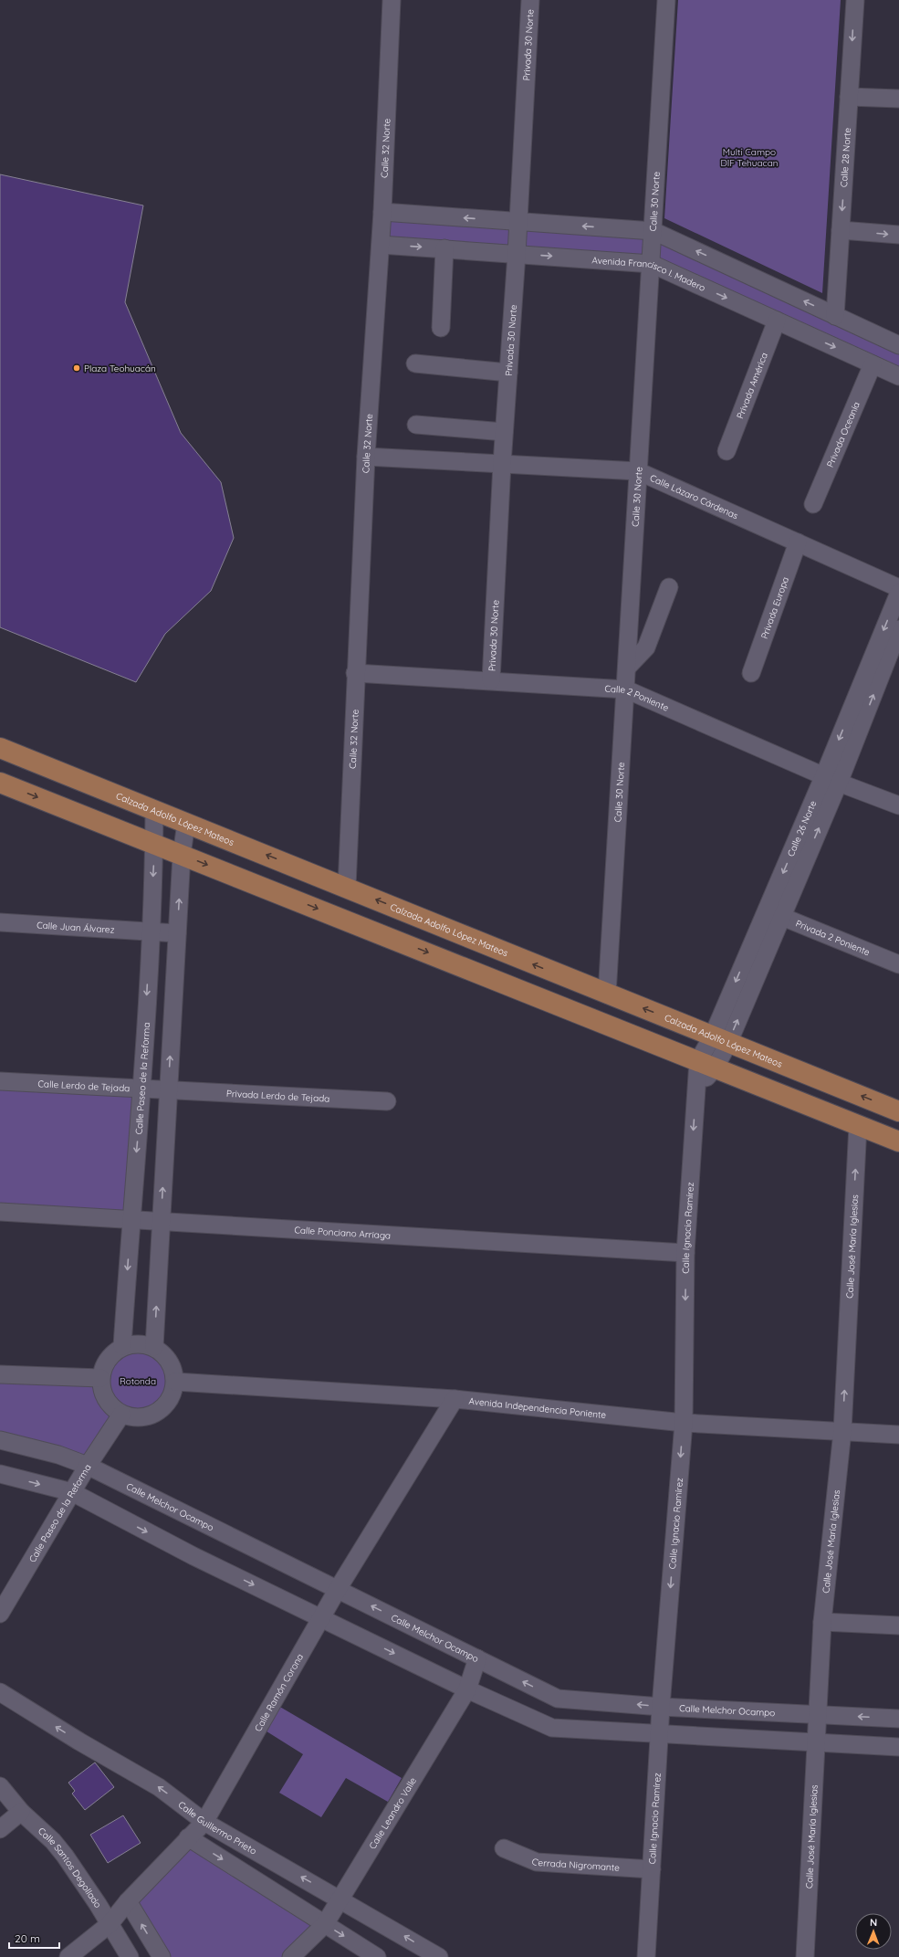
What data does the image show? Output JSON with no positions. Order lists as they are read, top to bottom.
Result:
{
  "streets": {
    "main road": ["Calzada Adolfo López Mateos"],
    "street": [
      "Privada 30 Norte",
      "Calle 32 Norte",
      "Calle 28 Norte",
      "Calle 30 Norte",
      "Avenida Francisco I. Madero",
      "Privada América",
      "Privada Oceanía",
      "Calle Lázaro Cárdenas",
      "Privada Europa",
      "Calle 2 Poniente",
      "Calle 26 Norte",
      "Calle Juan Álvarez",
      "Privada 2 Poniente",
      "Calle Paseo de la Reforma",
      "Calle Lerdo de Tejada",
      "Privada Lerdo de Tejada",
      "Calle Ignacio Ramírez",
      "Calle Ponciano Arriaga",
      "Calle José María Iglesias",
      "Avenida Independencia Poniente",
      "Calle Melchor Ocampo",
      "Calle Ramón Corona",
      "Calle Leandro Valle",
      "Calle Guillermo Prieto",
      "Cerrada Nigromante",
      "Calle Santos Degollado"
    ]
  },
  "crossings": [
    ["Privada 30 Norte", "Avenida Francisco I. Madero"],
    ["Privada 30 Norte", "Calle Lázaro Cárdenas"],
    ["Privada 30 Norte", "Calle 2 Poniente"],
    ["Calle 32 Norte", "Avenida Francisco I. Madero"],
    ["Calle 32 Norte", "Calle Lázaro Cárdenas"],
    ["Calle 32 Norte", "Calle 2 Poniente"],
    ["Calle 32 Norte", "Calzada Adolfo López Mateos"],
    ["Calle 30 Norte", "Avenida Francisco I. Madero"],
    ["Calle 30 Norte", "Calle Lázaro Cárdenas"],
    ["Calle 30 Norte", "Calle 2 Poniente"],
    ["Calle 30 Norte", "Calzada Adolfo López Mateos"],
    ["Avenida Francisco I. Madero", "Privada América"],
    ["Avenida Francisco I. Madero", "Privada Oceanía"],
    ["Calle Lázaro Cárdenas", "Privada Europa"],
    ["Calle 2 Poniente", "Calle 26 Norte"],
    ["Calzada Adolfo López Mateos", "Calle 26 Norte"],
    ["Calzada Adolfo López Mateos", "Calle Paseo de la Reforma"],
    ["Calle 26 Norte", "Privada 2 Poniente"],
    ["Calle 26 Norte", "Calle Ignacio Ramírez"],
    ["Calle Juan Álvarez", "Calle Paseo de la Reforma"],
    ["Calle Paseo de la Reforma", "Calle Lerdo de Tejada"],
    ["Calle Paseo de la Reforma", "Calle Ponciano Arriaga"],
    ["Calle Paseo de la Reforma", "Avenida Independencia Poniente"],
    ["Calle Paseo de la Reforma", "Calle Melchor Ocampo"],
    ["Calle Lerdo de Tejada", "Privada Lerdo de Tejada"],
    ["Calle Ignacio Ramírez", "Calle Ponciano Arriaga"],
    ["Calle Ignacio Ramírez", "Avenida Independencia Poniente"],
    ["Calle Ignacio Ramírez", "Calle Melchor Ocampo"],
    ["Calle Ignacio Ramírez", "Cerrada Nigromante"],
    ["Calle José María Iglesias", "Avenida Independencia Poniente"],
    ["Calle José María Iglesias", "Calle Melchor Ocampo"],
    ["Avenida Independencia Poniente", "Calle Ramón Corona"],
    ["Calle Melchor Ocampo", "Calle Ramón Corona"],
    ["Calle Melchor Ocampo", "Calle Leandro Valle"],
    ["Calle Ramón Corona", "Calle Guillermo Prieto"],
    ["Calle Ramón Corona", "Calle Santos Degollado"],
    ["Calle Leandro Valle", "Calle Guillermo Prieto"]
  ],
  "one_way": ["Calle 28 Norte", "Calle Ignacio Ramírez", "Calle José María Iglesias"],
  "parks": ["Multi Campo DIF Tehuacan", "Rotonda"],
  "places": ["Plaza Teohuacán"],
  "scale_bar": "20 m",
  "north": "top"
}
